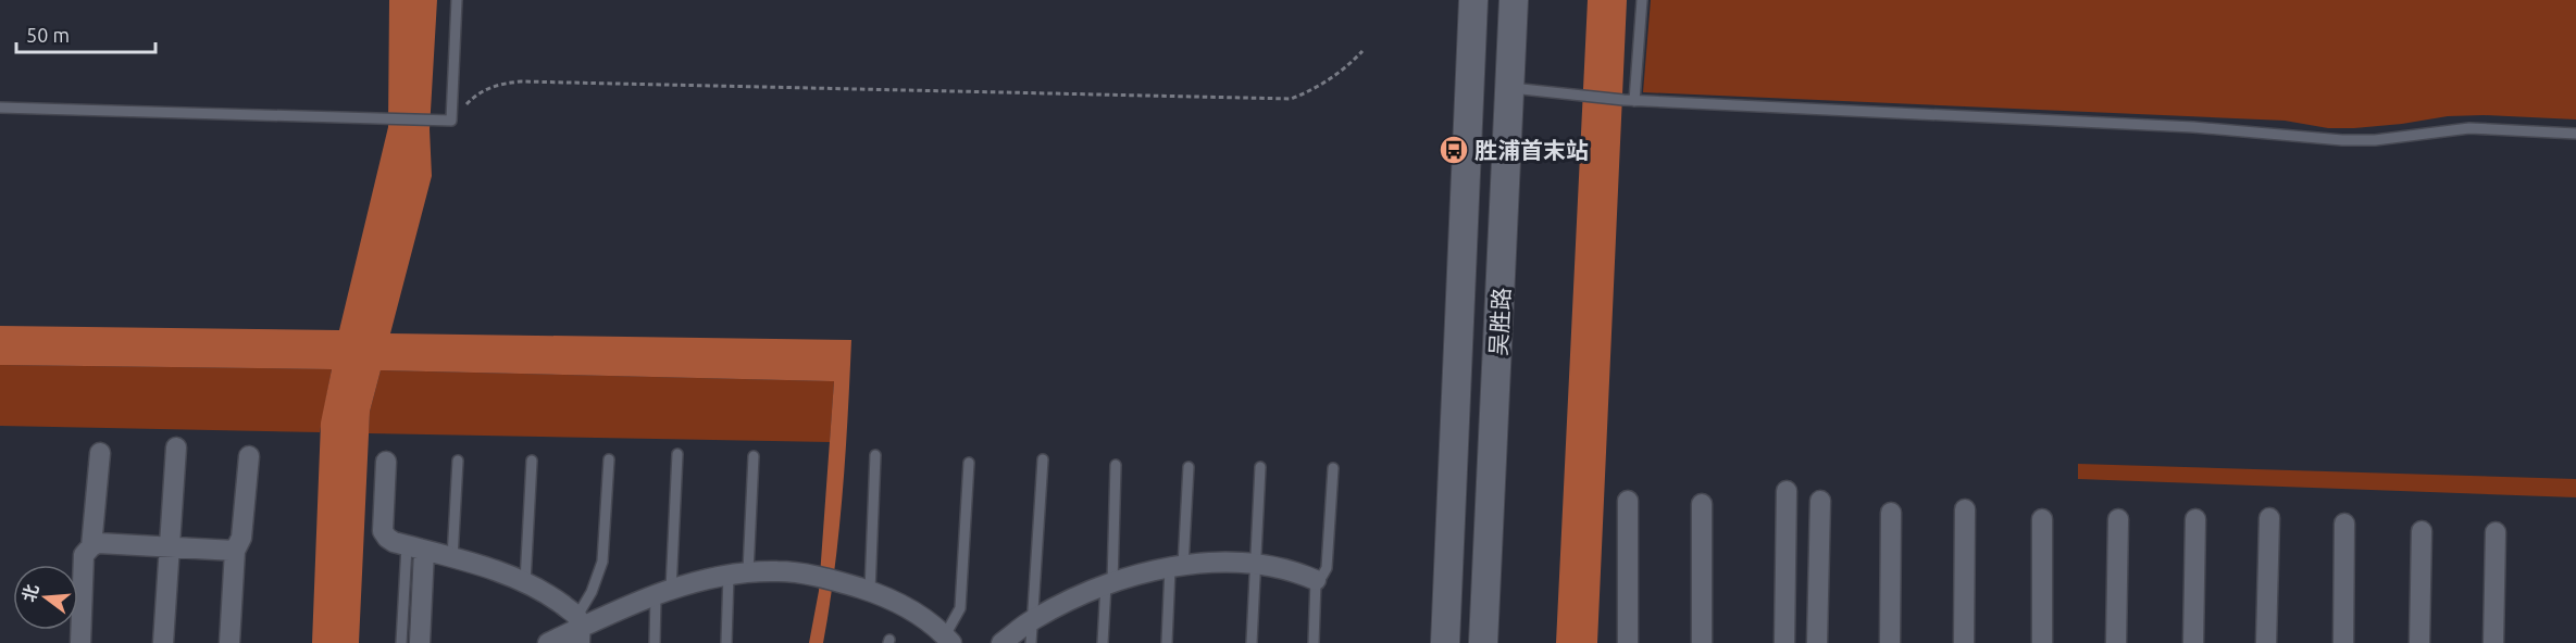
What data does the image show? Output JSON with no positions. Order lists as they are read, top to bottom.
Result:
{
  "streets": {
    "main road": ["吴胜路"]
  },
  "places": {
    "bus stop": ["胜浦首末站"]
  },
  "scale_bar": "50 m",
  "north": "left"
}
